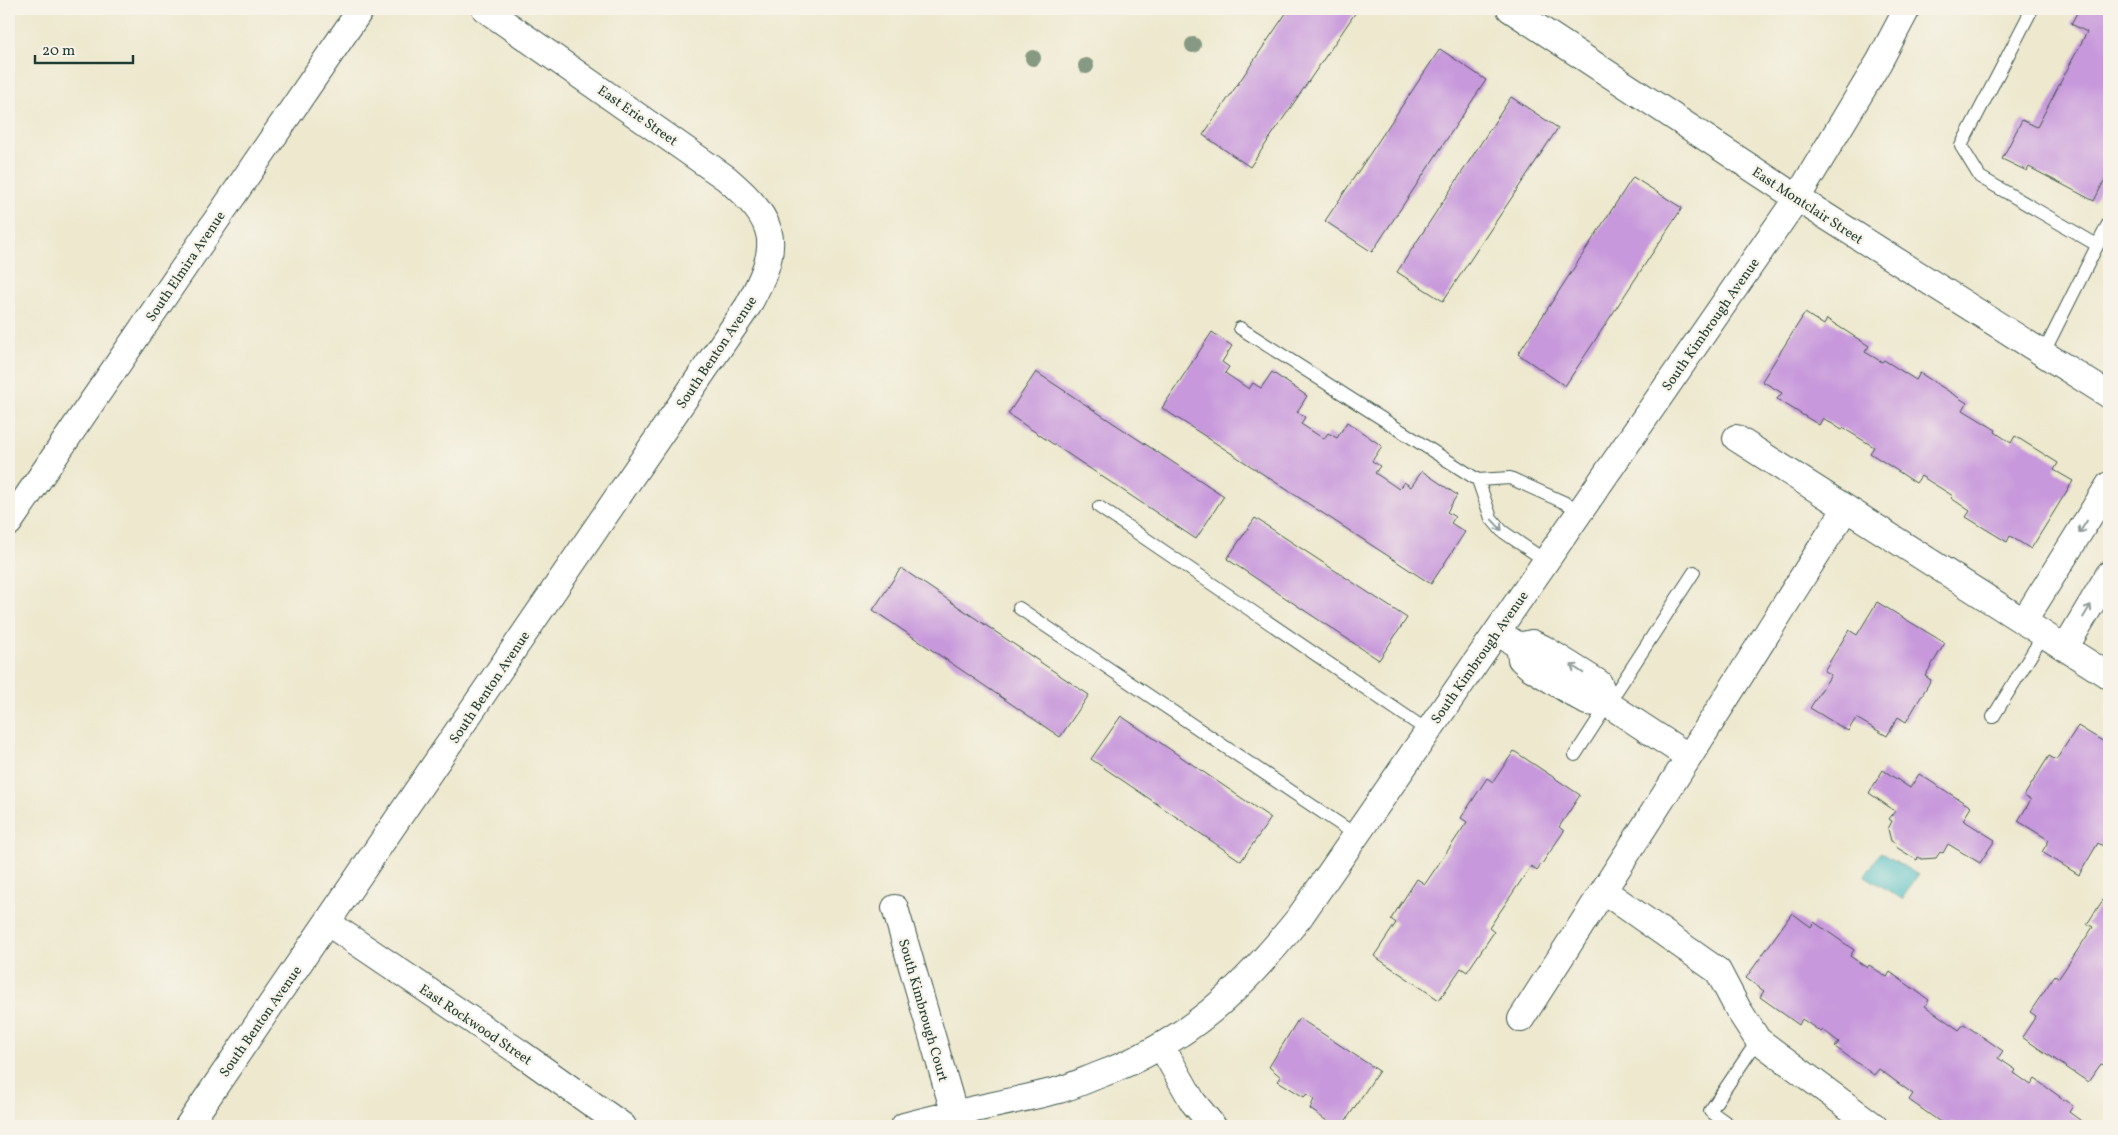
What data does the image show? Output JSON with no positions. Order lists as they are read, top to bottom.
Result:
{
  "streets": {
    "street": [
      "East Erie Street",
      "East Montclair Street",
      "South Elmira Avenue",
      "South Kimbrough Avenue",
      "South Benton Avenue",
      "South Kimbrough Court",
      "East Rockwood Street"
    ]
  },
  "crossings": [
    ["East Erie Street", "South Benton Avenue"],
    ["East Montclair Street", "South Kimbrough Avenue"],
    ["South Kimbrough Avenue", "South Kimbrough Court"],
    ["South Benton Avenue", "East Rockwood Street"]
  ],
  "scale_bar": "20 m"
}
